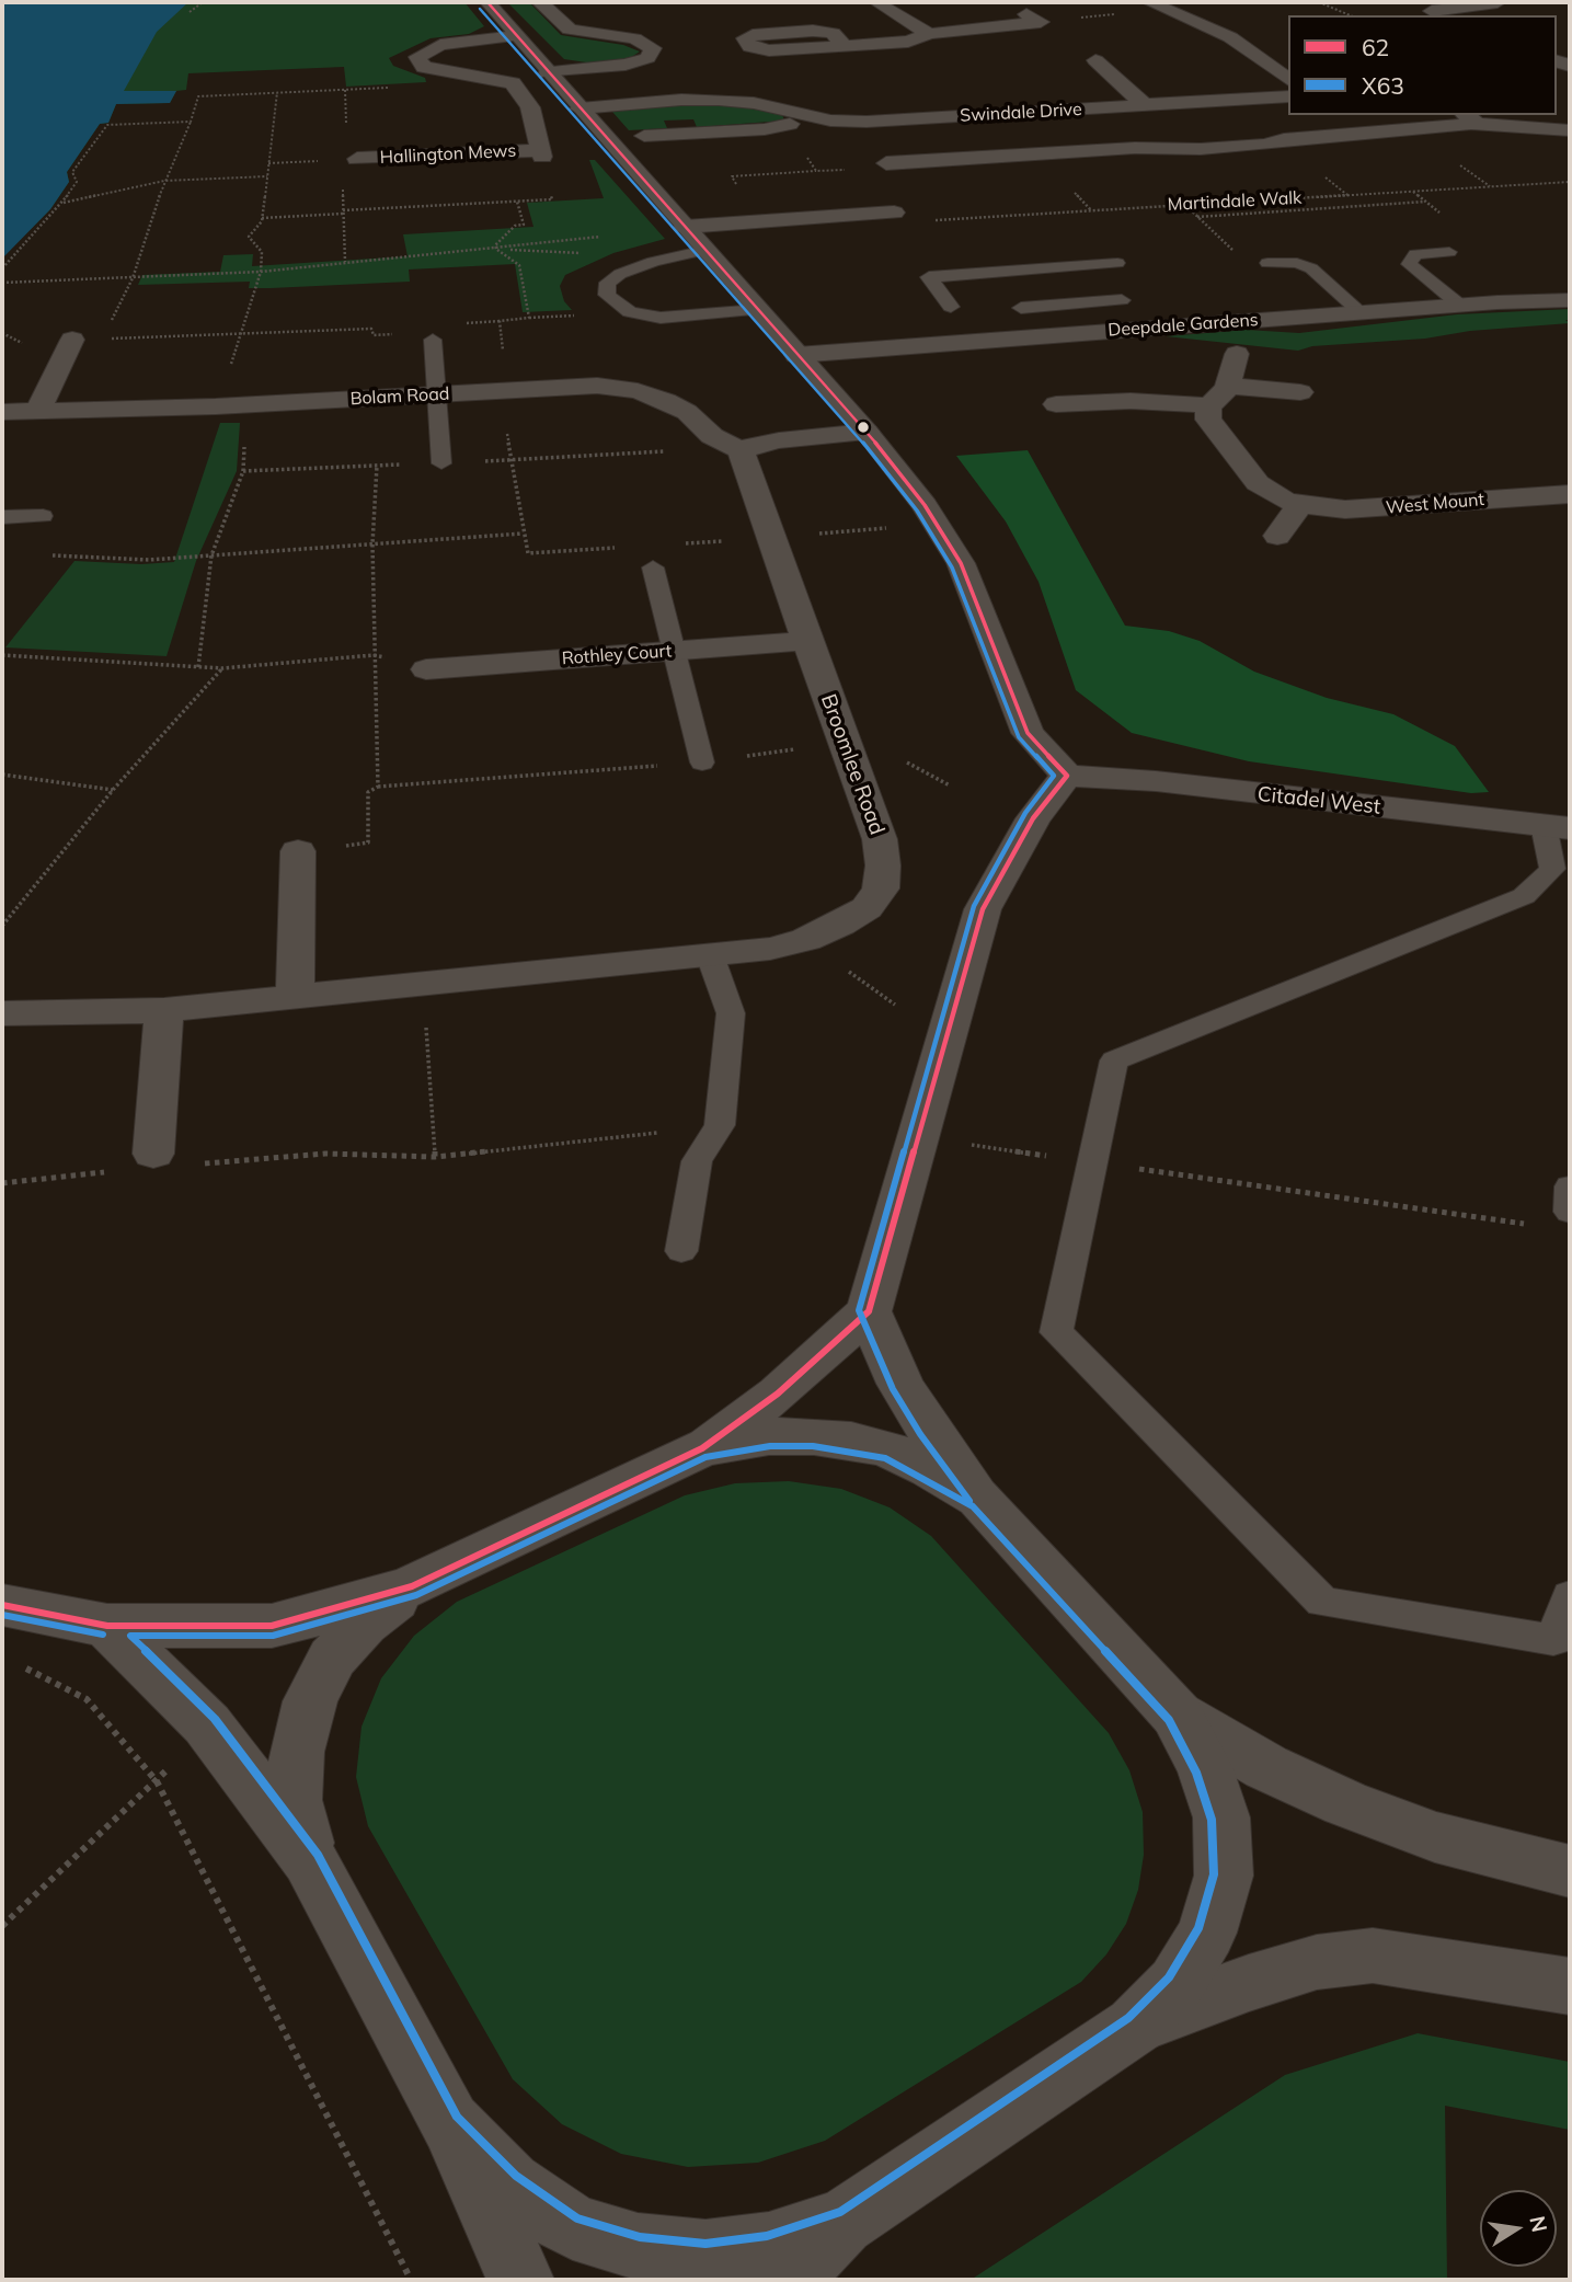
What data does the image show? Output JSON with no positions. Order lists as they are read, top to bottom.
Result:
{
  "streets": {
    "street": [
      "Swindale Drive",
      "Hallington Mews",
      "Deepdale Gardens",
      "Bolam Road",
      "West Mount",
      "Rothley Court",
      "Broomlee Road",
      "Citadel West"
    ],
    "path": ["Martindale Walk"]
  },
  "crossings": [
    ["Bolam Road", "Broomlee Road"],
    ["Rothley Court", "Broomlee Road"]
  ],
  "lines": ["transit line 62", "transit line X63"],
  "legend": ["62", "X63"],
  "north": "right"
}
